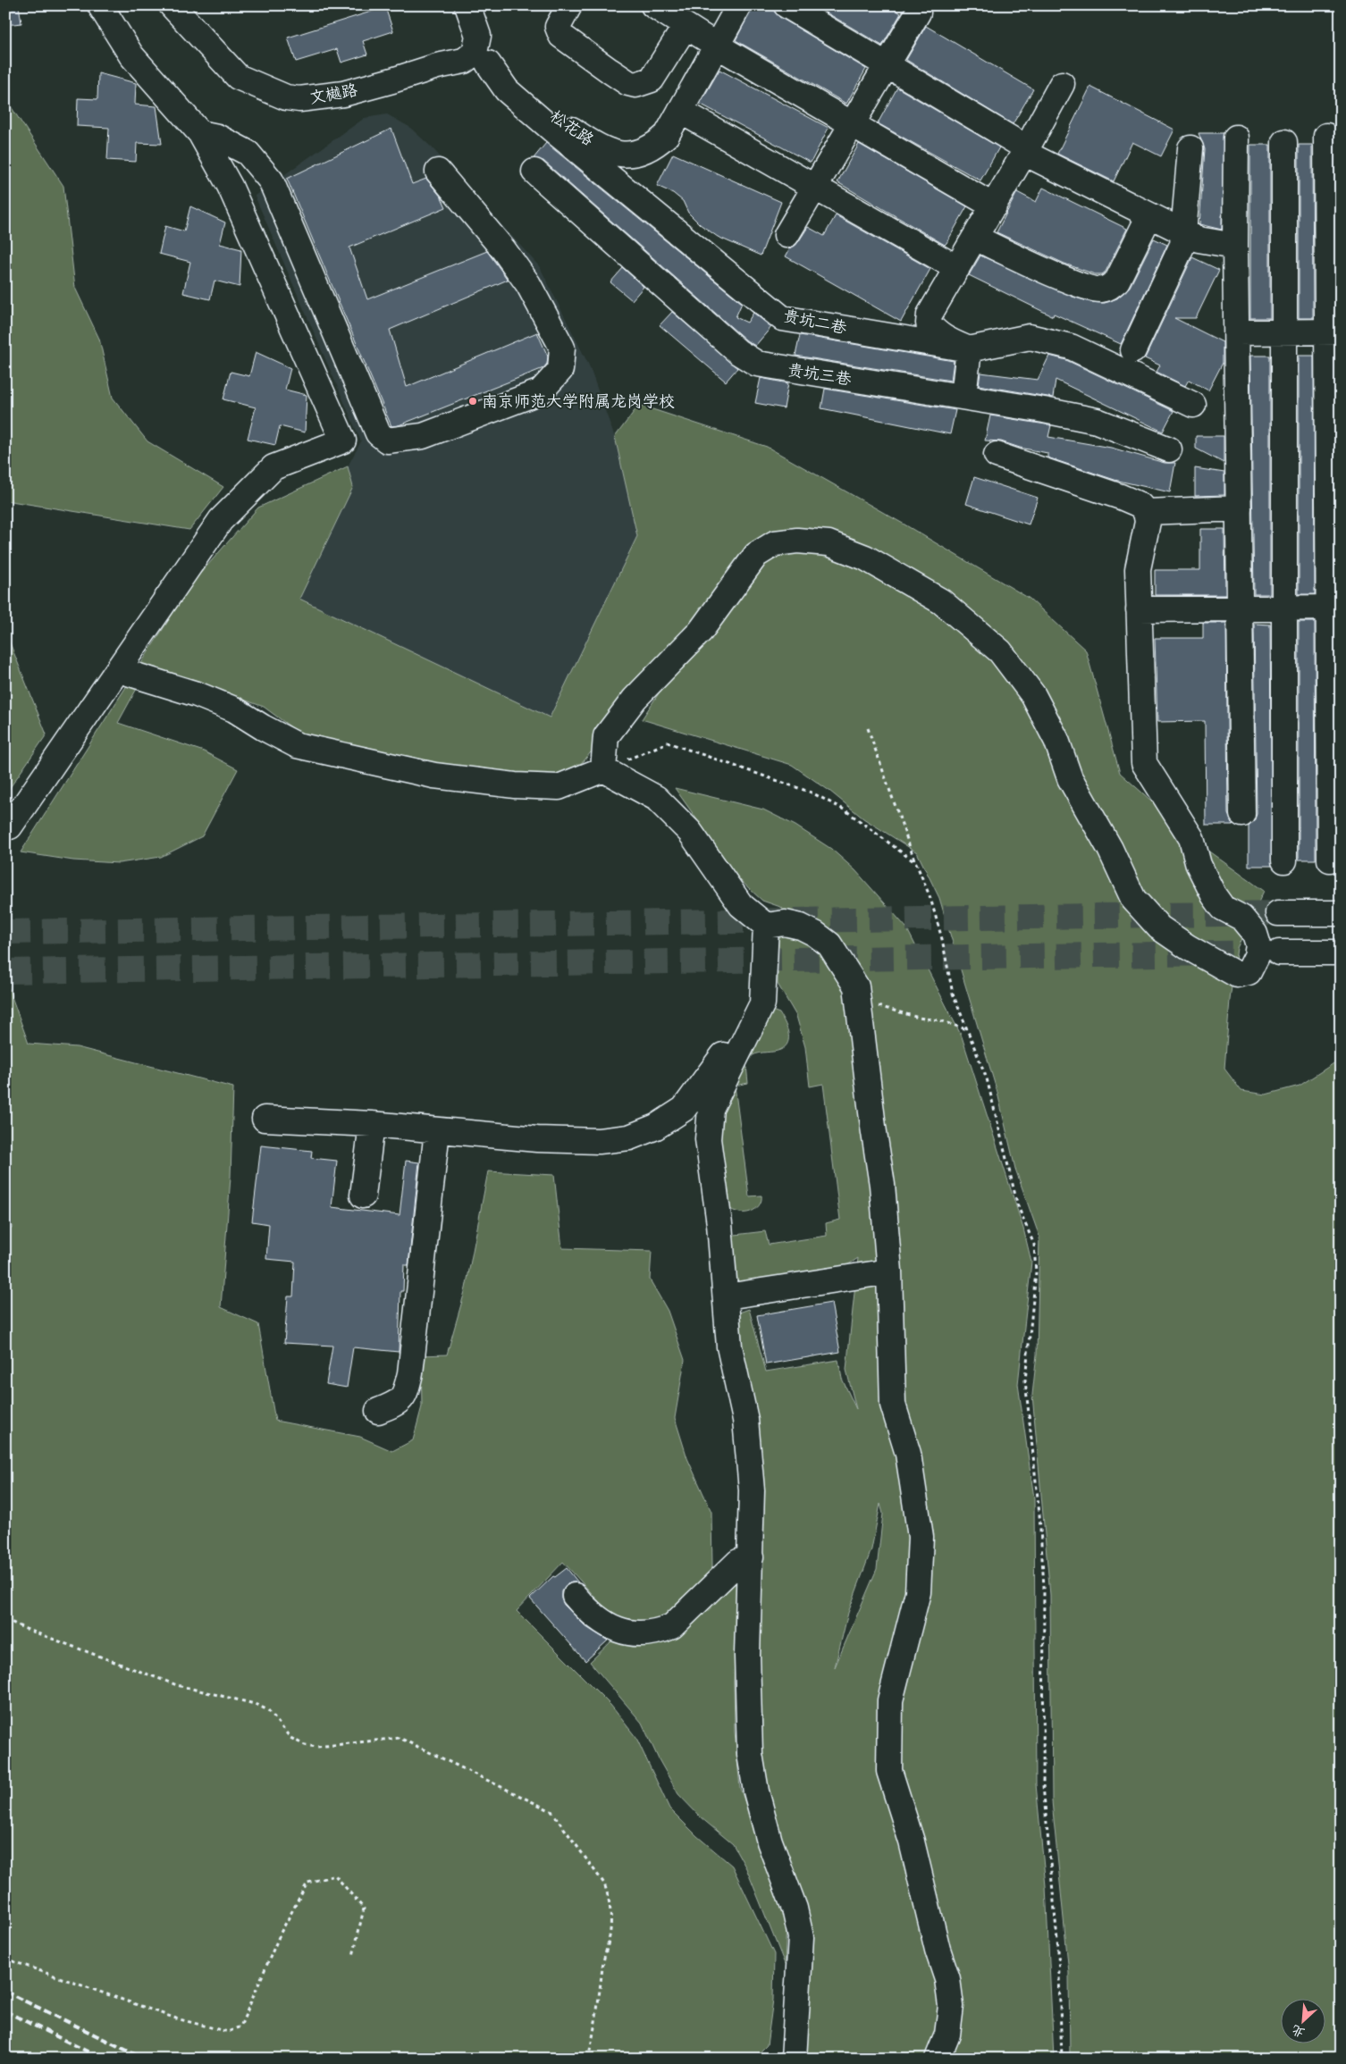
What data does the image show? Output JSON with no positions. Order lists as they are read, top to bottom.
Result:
{
  "streets": {
    "street": [
      "文樾路",
      "松花路",
      "贵坑二巷",
      "贵坑三巷"
    ]
  },
  "crossings": [
    ["文樾路", "松花路"],
    ["文樾路", "贵坑二巷"],
    ["松花路", "贵坑二巷"]
  ],
  "places": ["南京师范大学附属龙岗学校"],
  "north": "bottom left"
}
